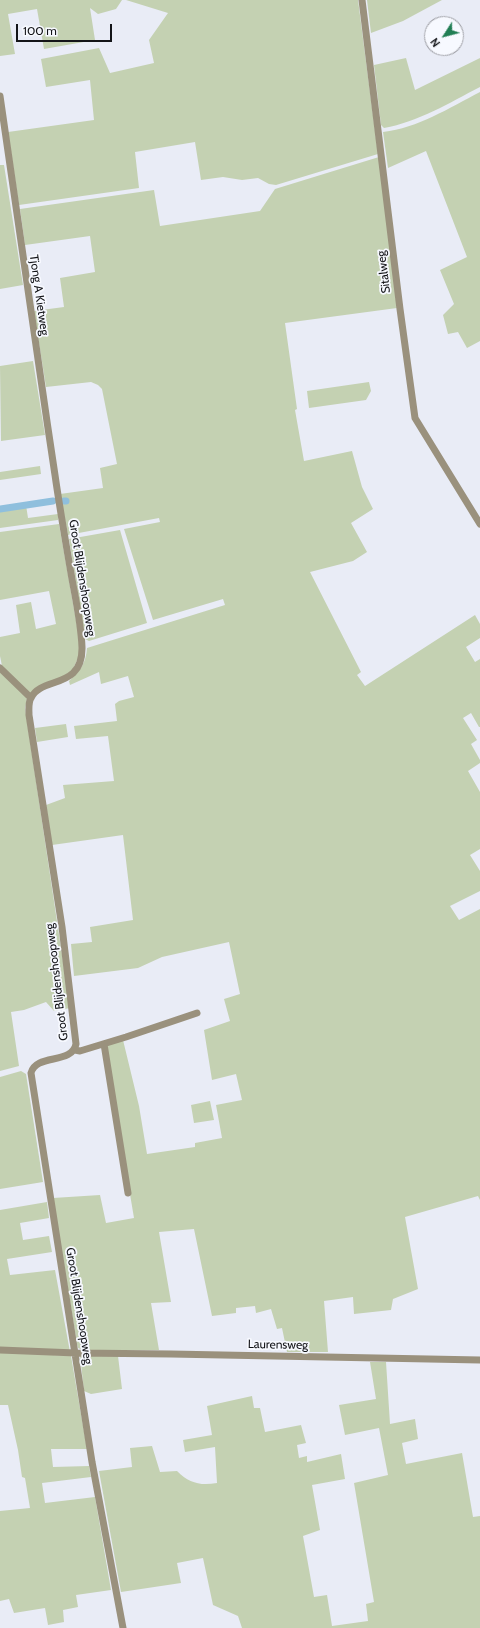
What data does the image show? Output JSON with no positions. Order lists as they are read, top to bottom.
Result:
{
  "streets": {
    "street": [
      "Sitalweg",
      "Tjong A Kietweg",
      "Groot Blijdenshoopweg",
      "Laurensweg"
    ]
  },
  "crossings": [
    ["Tjong A Kietweg", "Groot Blijdenshoopweg"],
    ["Groot Blijdenshoopweg", "Laurensweg"]
  ],
  "scale_bar": "100 m",
  "north": "bottom left"
}
